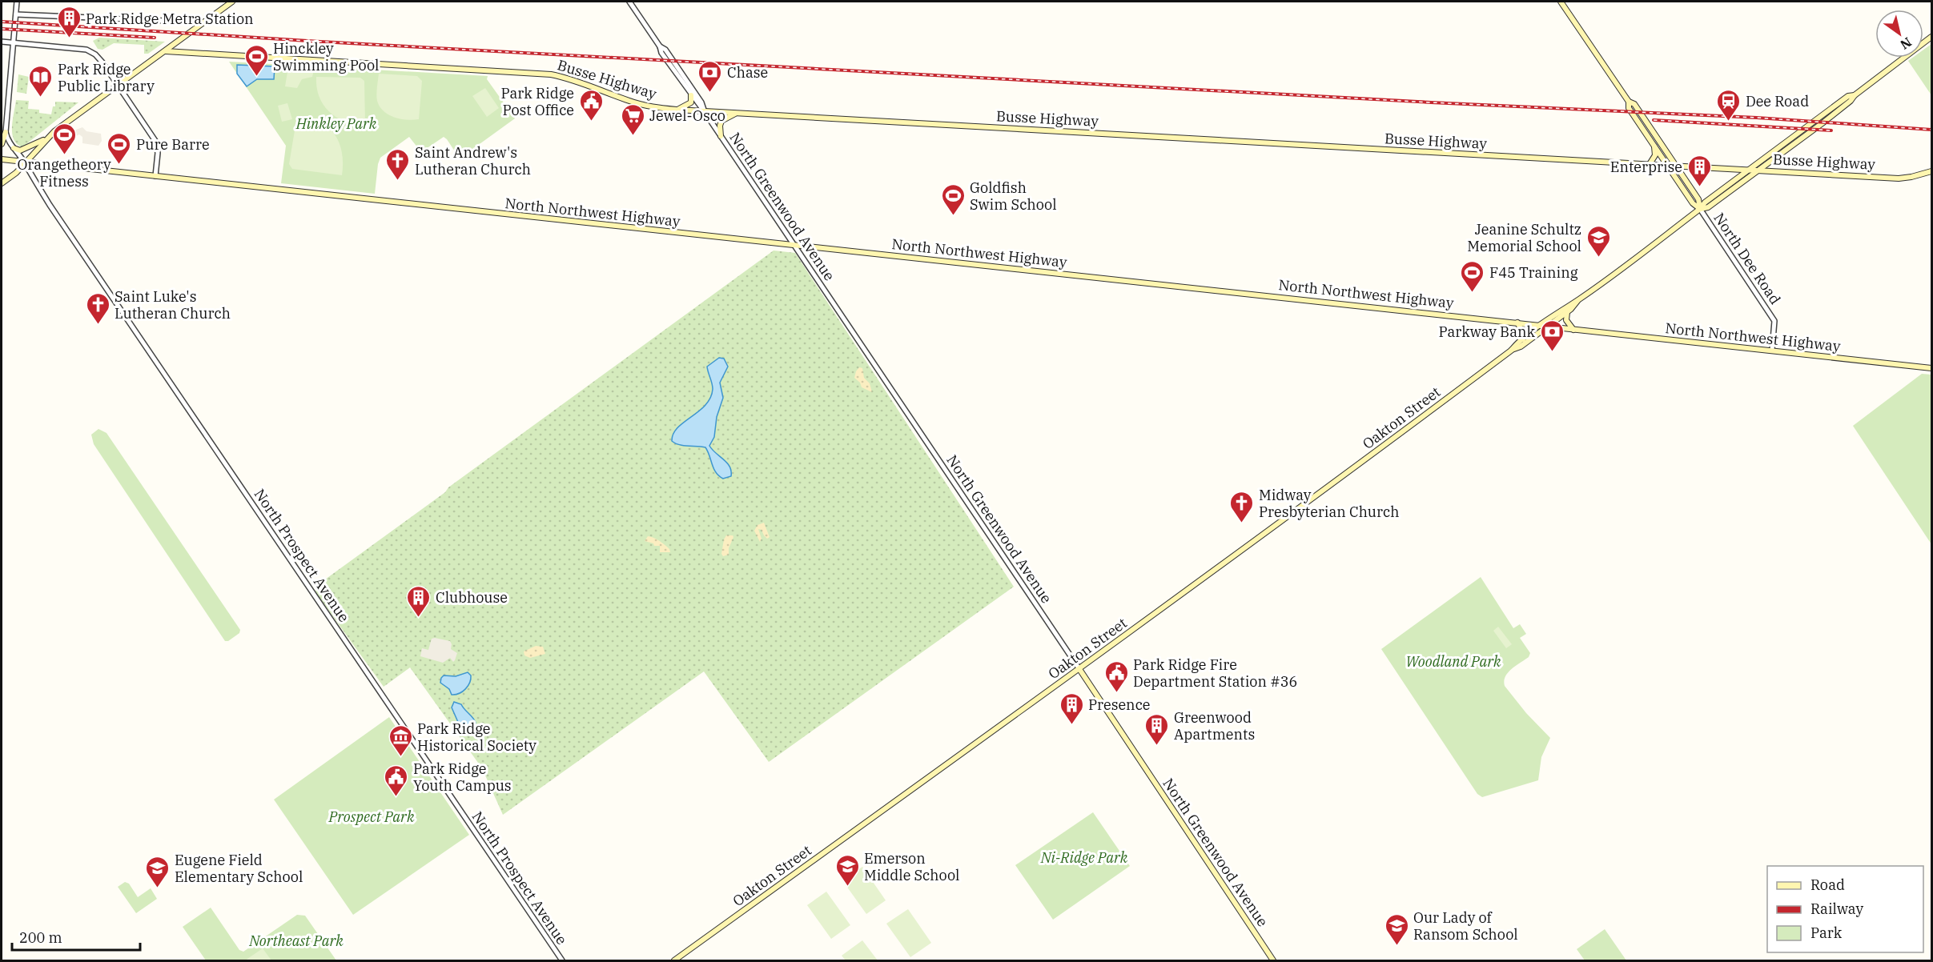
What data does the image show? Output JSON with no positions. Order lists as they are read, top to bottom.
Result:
{
  "streets": {
    "main road": [
      "Busse Highway",
      "North Greenwood Avenue",
      "North Northwest Highway",
      "North Dee Road",
      "Oakton Street"
    ],
    "street": ["North Prospect Avenue"]
  },
  "crossings": [
    ["Busse Highway", "North Greenwood Avenue"],
    ["Busse Highway", "North Dee Road"],
    ["Busse Highway", "Oakton Street"],
    ["North Greenwood Avenue", "North Northwest Highway"],
    ["North Greenwood Avenue", "Oakton Street"],
    ["North Northwest Highway", "North Dee Road"],
    ["North Northwest Highway", "Oakton Street"],
    ["North Northwest Highway", "North Prospect Avenue"],
    ["North Dee Road", "Oakton Street"]
  ],
  "parks": [
    "Hinkley Park",
    "Woodland Park",
    "Prospect Park",
    "Ni-Ridge Park",
    "Northeast Park"
  ],
  "places": {
    "building": [
      "Park Ridge Metra Station",
      "Enterprise",
      "Clubhouse",
      "Presence",
      "Greenwood Apartments"
    ],
    "sports": [
      "Hinckley Swimming Pool",
      "Orangetheory Fitness",
      "Pure Barre",
      "Goldfish Swim School",
      "F45 Training"
    ],
    "bank": ["Chase", "Parkway Bank"],
    "library": ["Park Ridge Public Library"],
    "public building": ["Park Ridge Post Office", "Park Ridge Fire Department Station #36", "Park Ridge Youth Campus"],
    "station": ["Dee Road"],
    "supermarket": ["Jewel-Osco"],
    "church": ["Saint Andrew's Lutheran Church", "Saint Luke's Lutheran Church", "Midway Presbyterian Church"],
    "school or university": [
      "Jeanine Schultz Memorial School",
      "Emerson Middle School",
      "Eugene Field Elementary School",
      "Our Lady of Ransom School"
    ],
    "museum": ["Park Ridge Historical Society"]
  },
  "legend": ["Road", "Railway", "Park"],
  "scale_bar": "200 m",
  "north": "bottom right"
}
